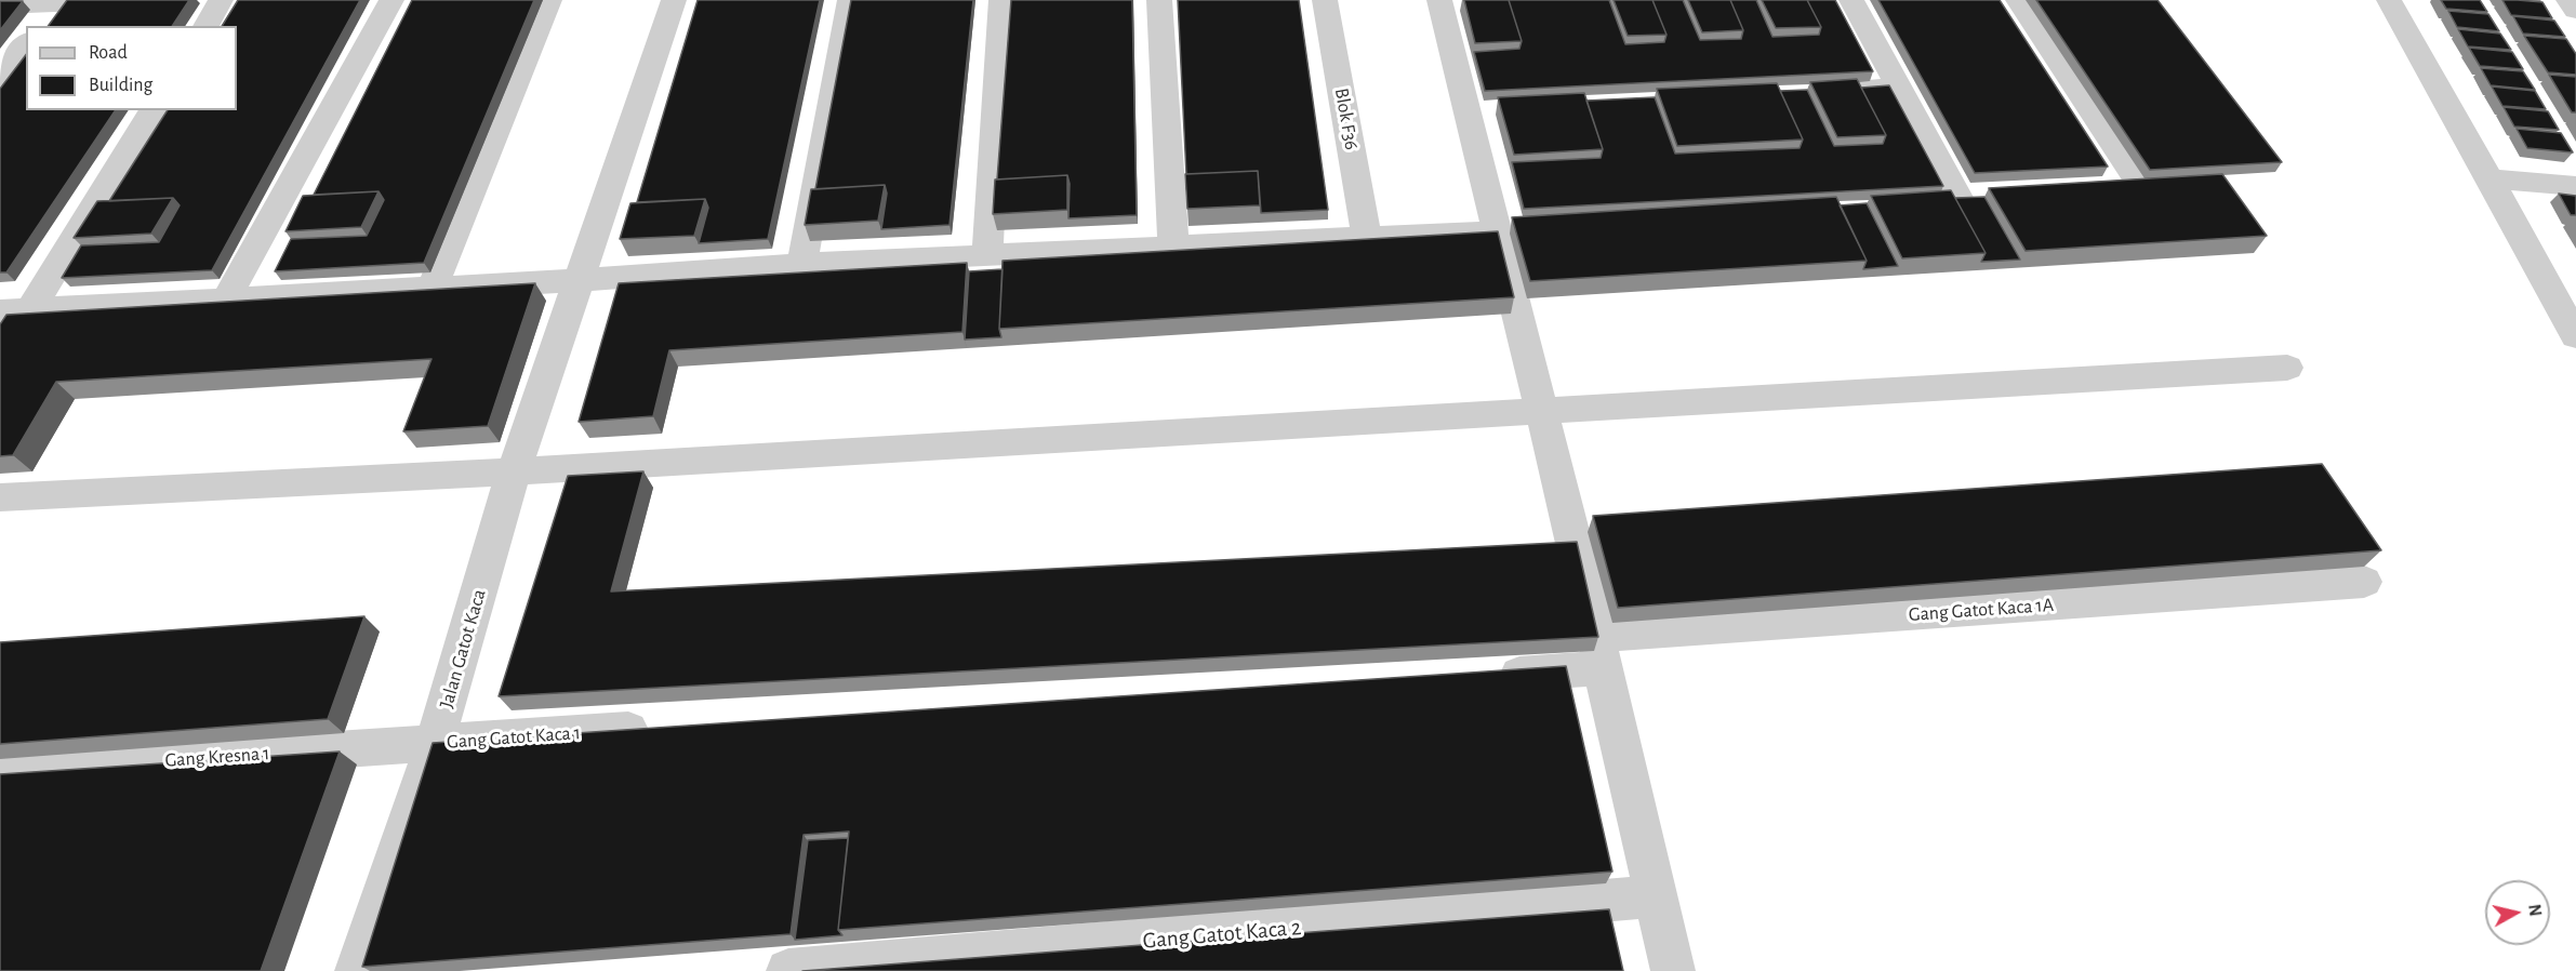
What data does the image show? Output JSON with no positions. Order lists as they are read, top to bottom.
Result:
{
  "streets": {
    "street": [
      "Blok F36",
      "Gang Gatot Kaca 1A",
      "Jalan Gatot Kaca",
      "Gang Gatot Kaca 1",
      "Gang Kresna 1",
      "Gang Gatot Kaca 2"
    ]
  },
  "crossings": [
    ["Jalan Gatot Kaca", "Gang Gatot Kaca 1"],
    ["Jalan Gatot Kaca", "Gang Kresna 1"],
    ["Gang Gatot Kaca 1", "Gang Kresna 1"]
  ],
  "legend": ["Road", "Building"],
  "north": "right"
}
